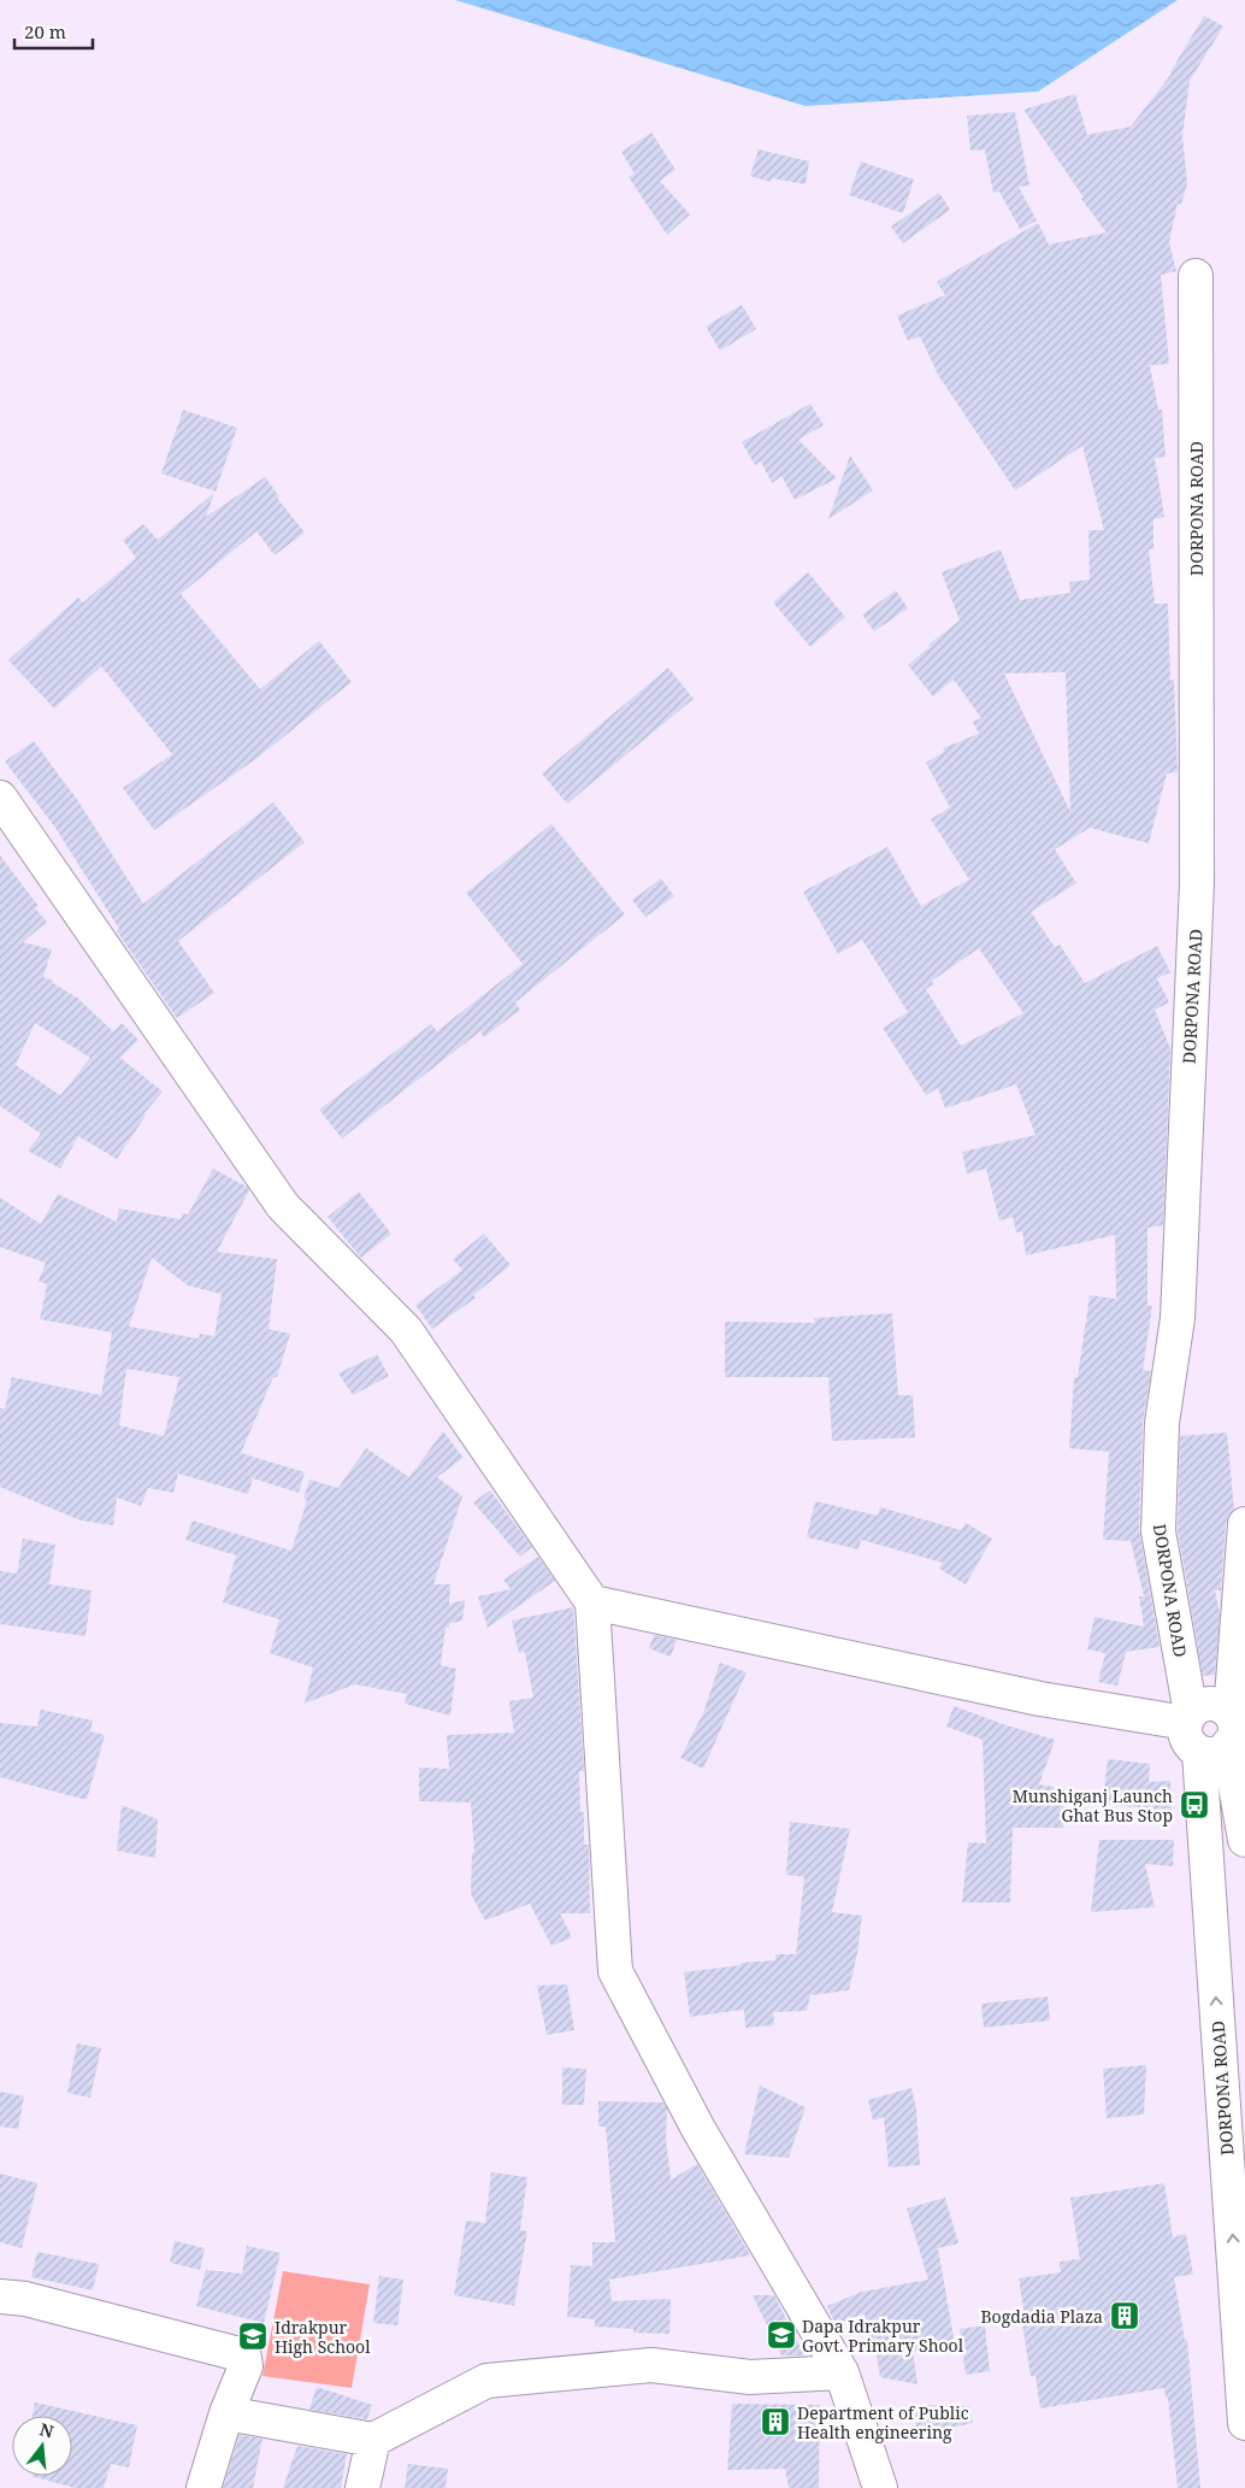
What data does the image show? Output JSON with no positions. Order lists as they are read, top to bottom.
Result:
{
  "streets": {
    "street": ["DORPONA ROAD"]
  },
  "places": {
    "bus stop": ["Munshiganj Launch Ghat Bus Stop"],
    "building": ["Bogdadia Plaza", "Department of Public Health engineering"],
    "school or university": ["Dapa Idrakpur Govt. Primary Shool", "Idrakpur High School"]
  },
  "scale_bar": "20 m",
  "north": "top"
}
